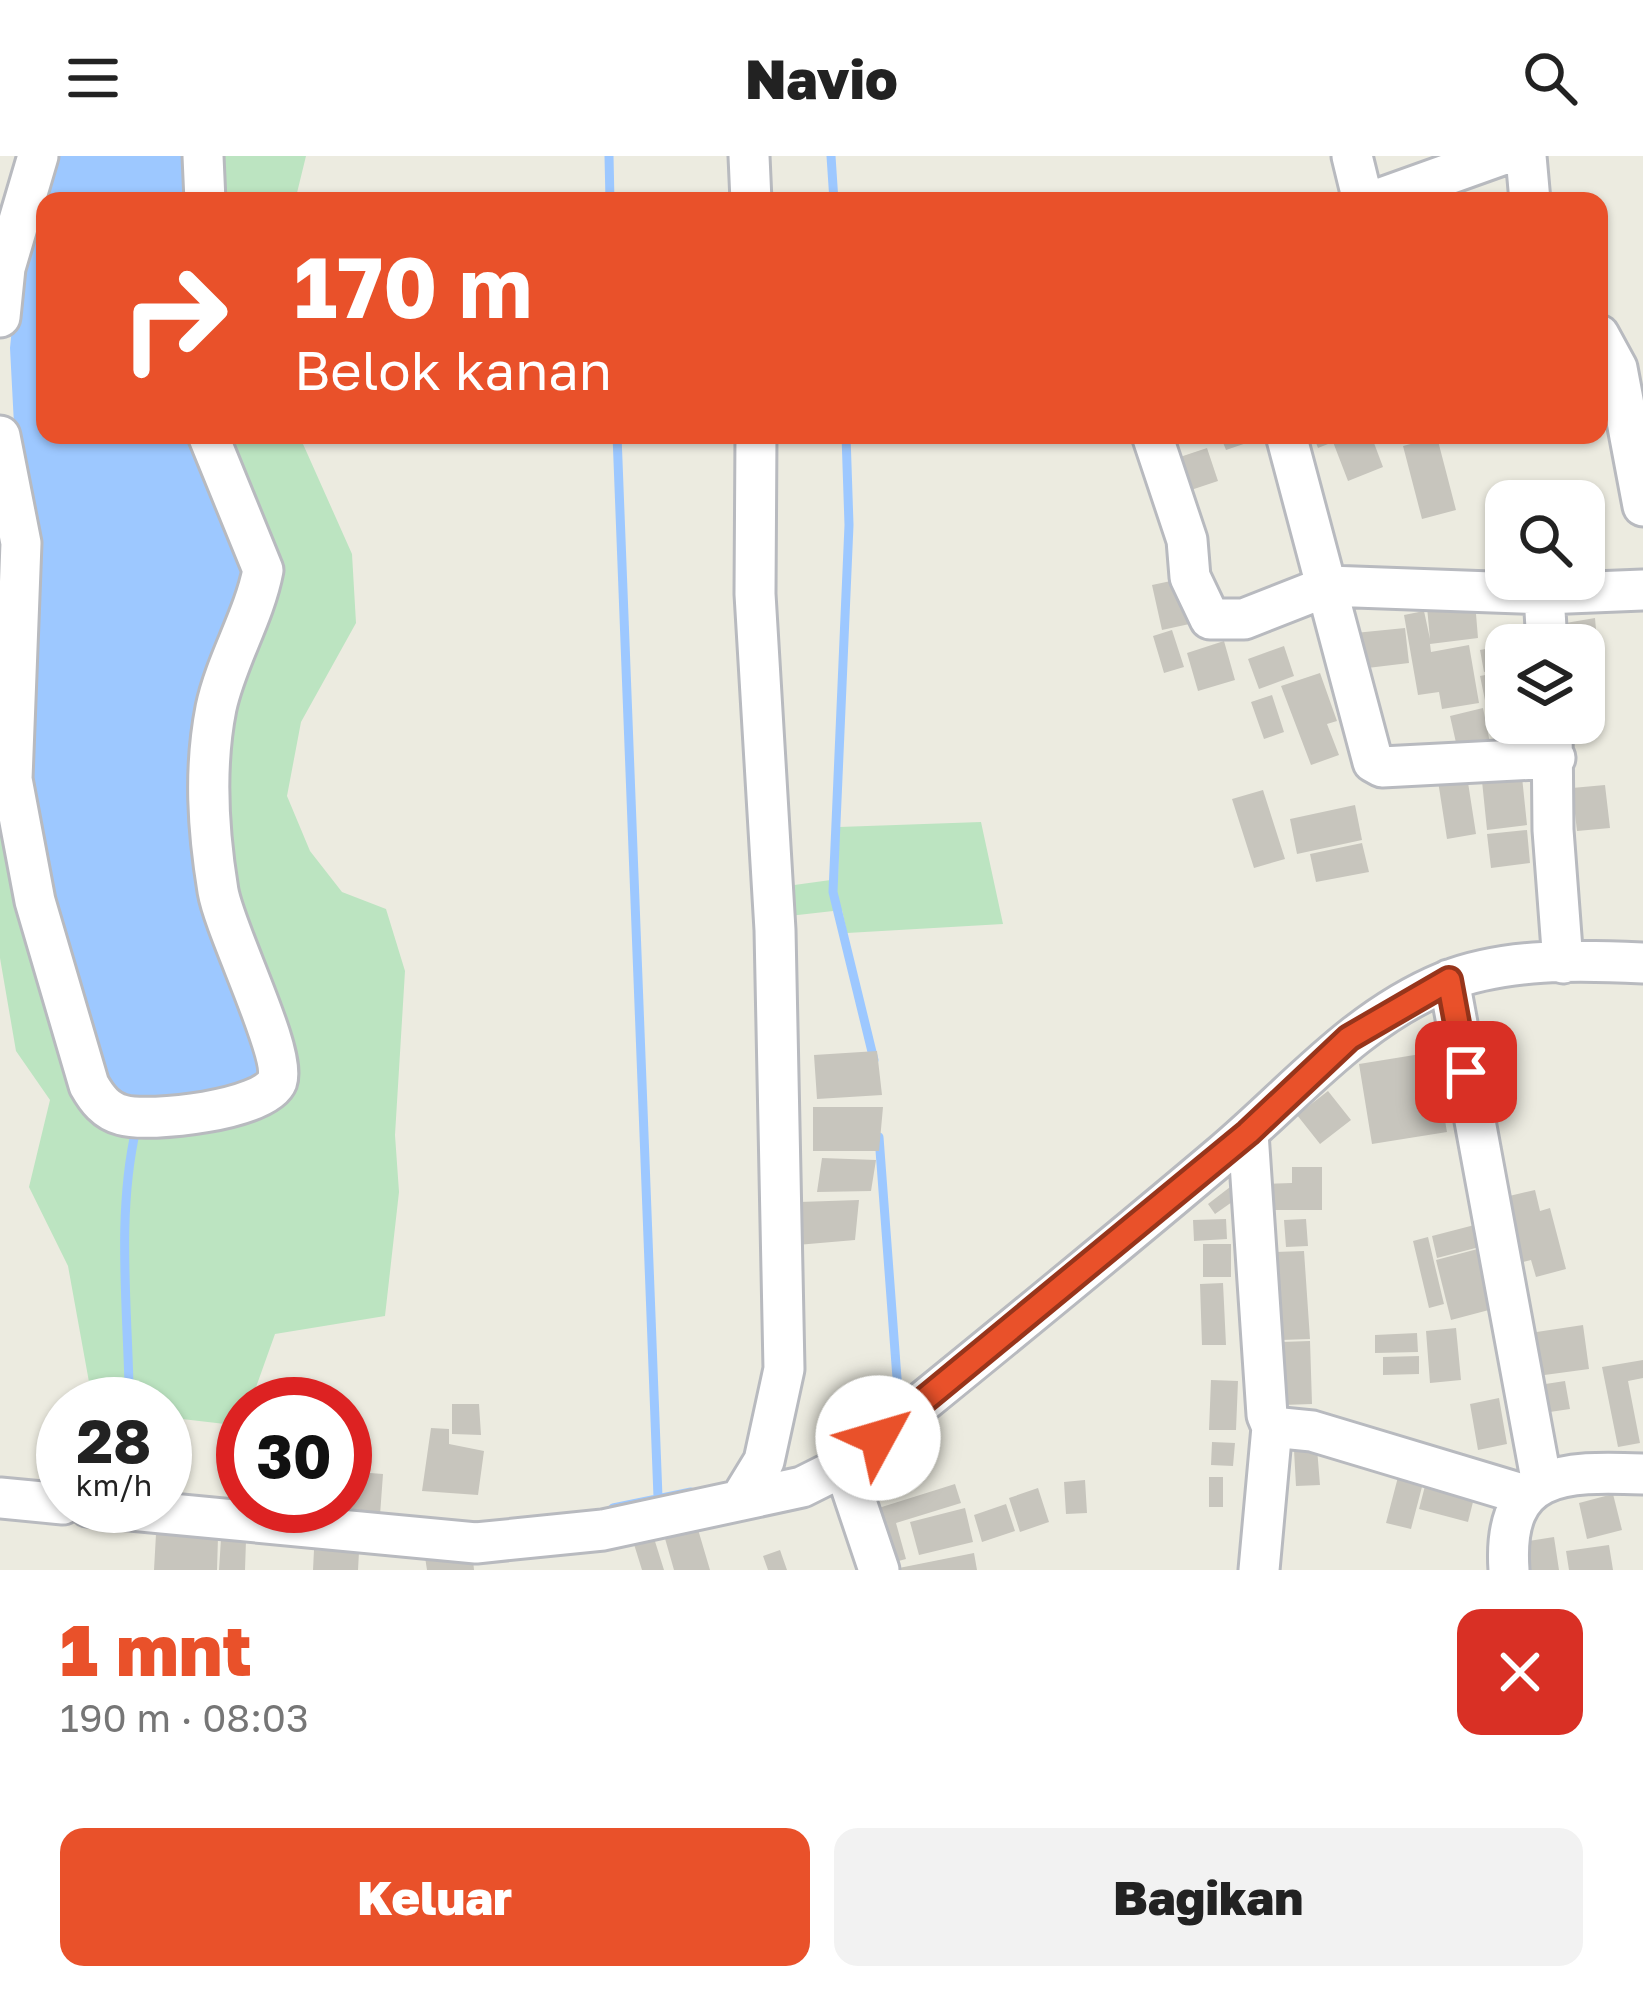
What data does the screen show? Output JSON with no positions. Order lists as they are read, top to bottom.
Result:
{
  "page": {
    "header": "Navio",
    "turn": ["170 m", "Belok kanan"],
    "speed": "28 km/h",
    "limit": "30",
    "heading": ["1 mnt", "190 m · 08:03"],
    "buttons": ["Keluar", "Bagikan"]
  }
}
